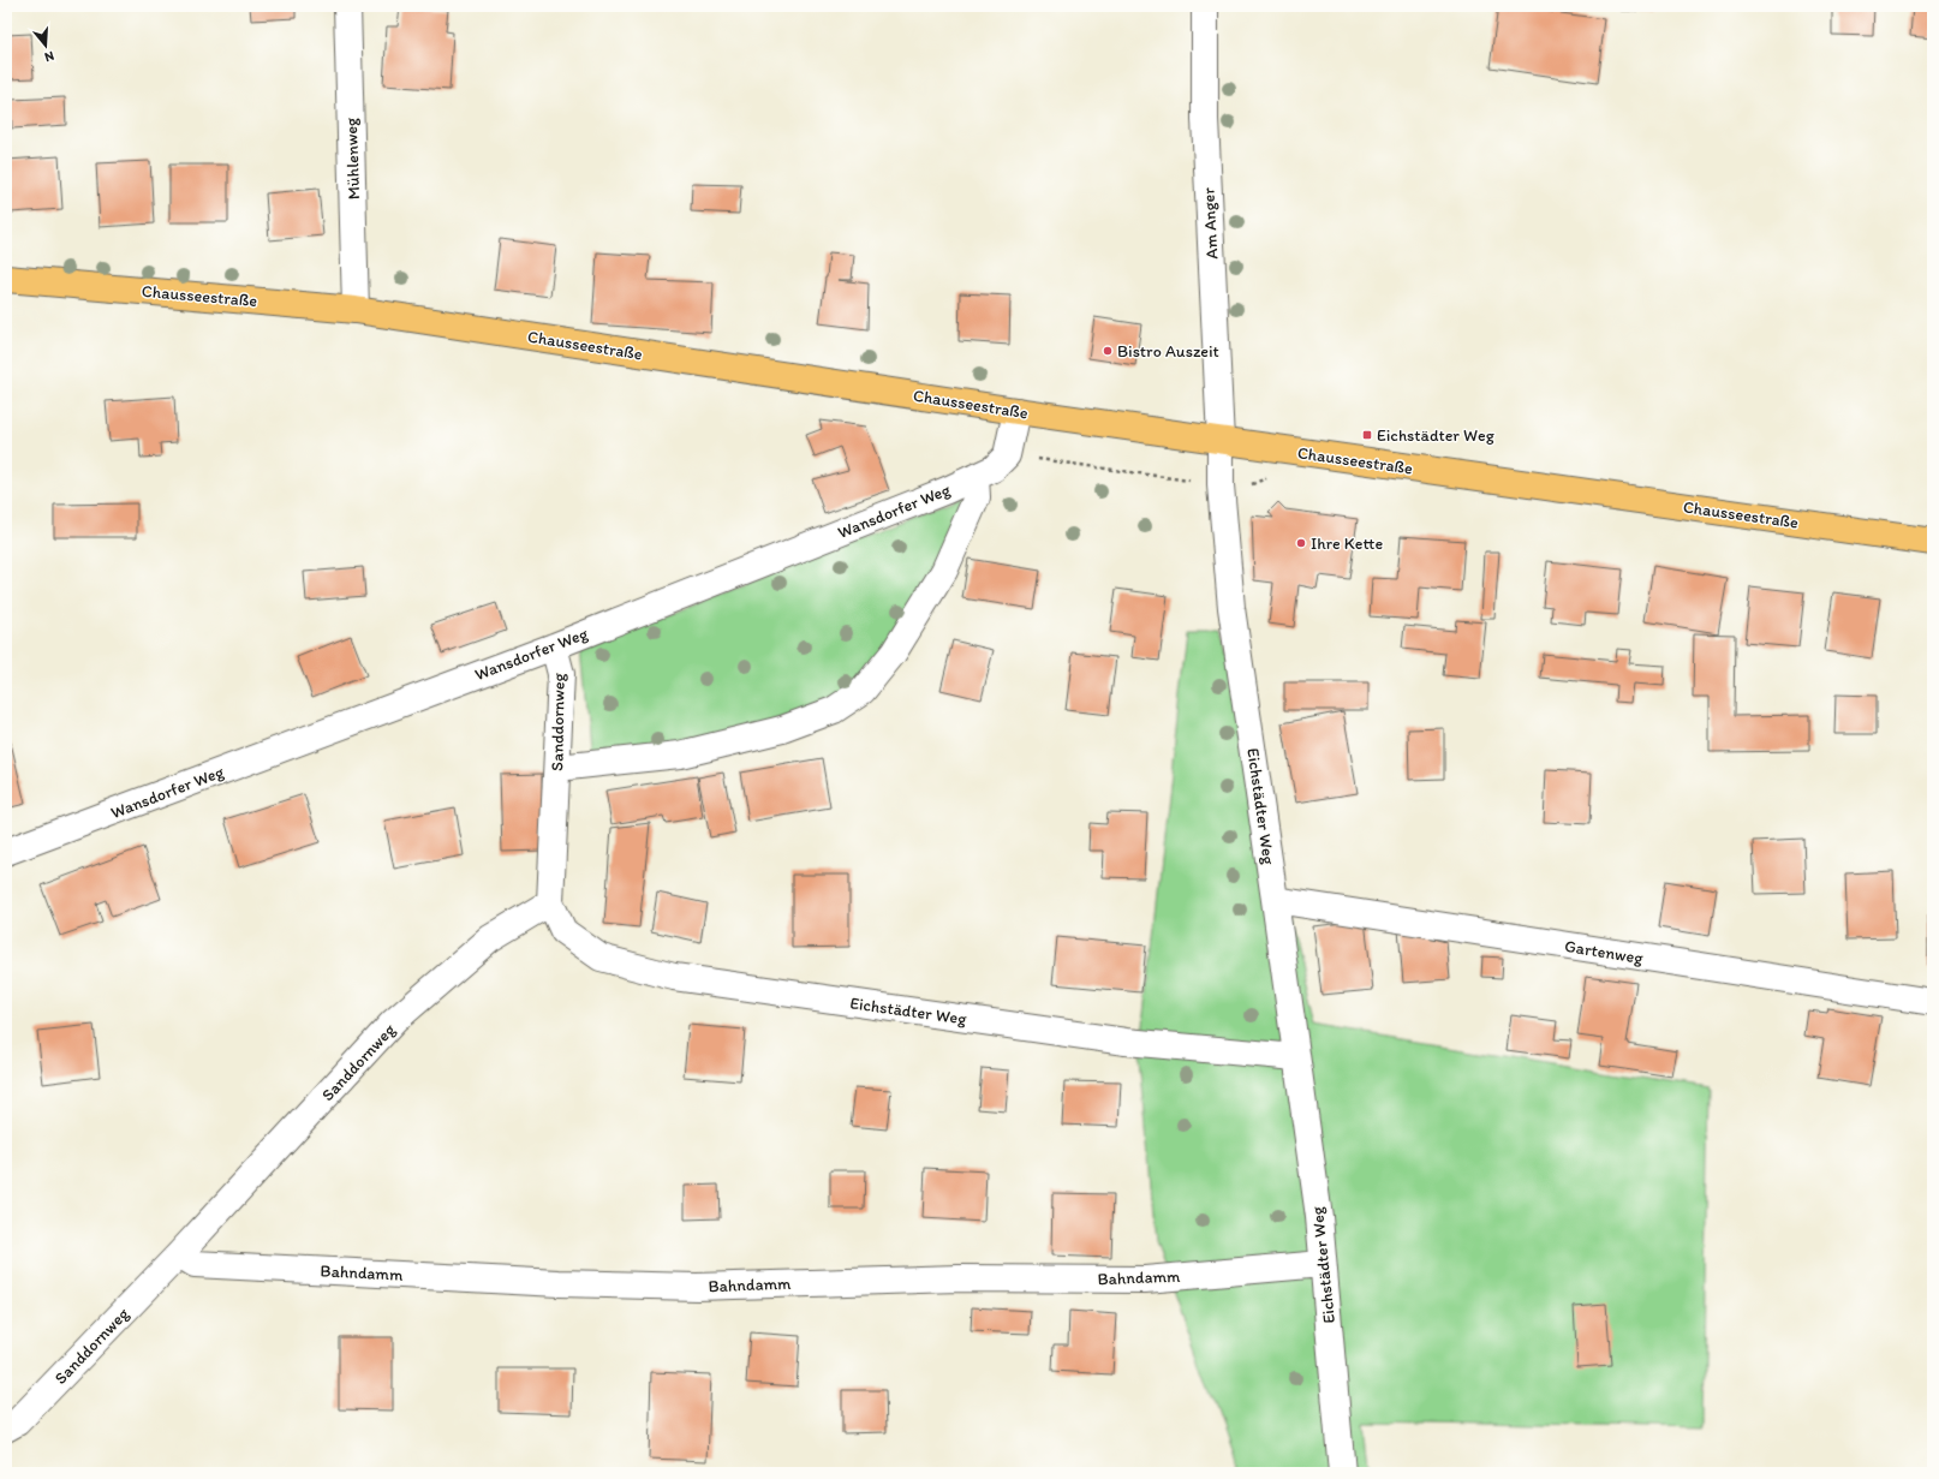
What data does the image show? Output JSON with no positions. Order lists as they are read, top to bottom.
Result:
{
  "streets": {
    "main road": ["Chausseestraße"],
    "street": [
      "Mühlenweg",
      "Am Anger",
      "Wansdorfer Weg",
      "Sanddornweg",
      "Eichstädter Weg",
      "Gartenweg",
      "Bahndamm"
    ]
  },
  "crossings": [
    ["Mühlenweg", "Chausseestraße"],
    ["Am Anger", "Chausseestraße"],
    ["Am Anger", "Eichstädter Weg"],
    ["Chausseestraße", "Eichstädter Weg"],
    ["Wansdorfer Weg", "Sanddornweg"],
    ["Sanddornweg", "Eichstädter Weg"],
    ["Sanddornweg", "Bahndamm"],
    ["Eichstädter Weg", "Gartenweg"],
    ["Eichstädter Weg", "Bahndamm"]
  ],
  "places": {
    "other": ["Bistro Auszeit", "Ihre Kette"],
    "transit": ["Eichstädter Weg"]
  },
  "north": "bottom"
}
